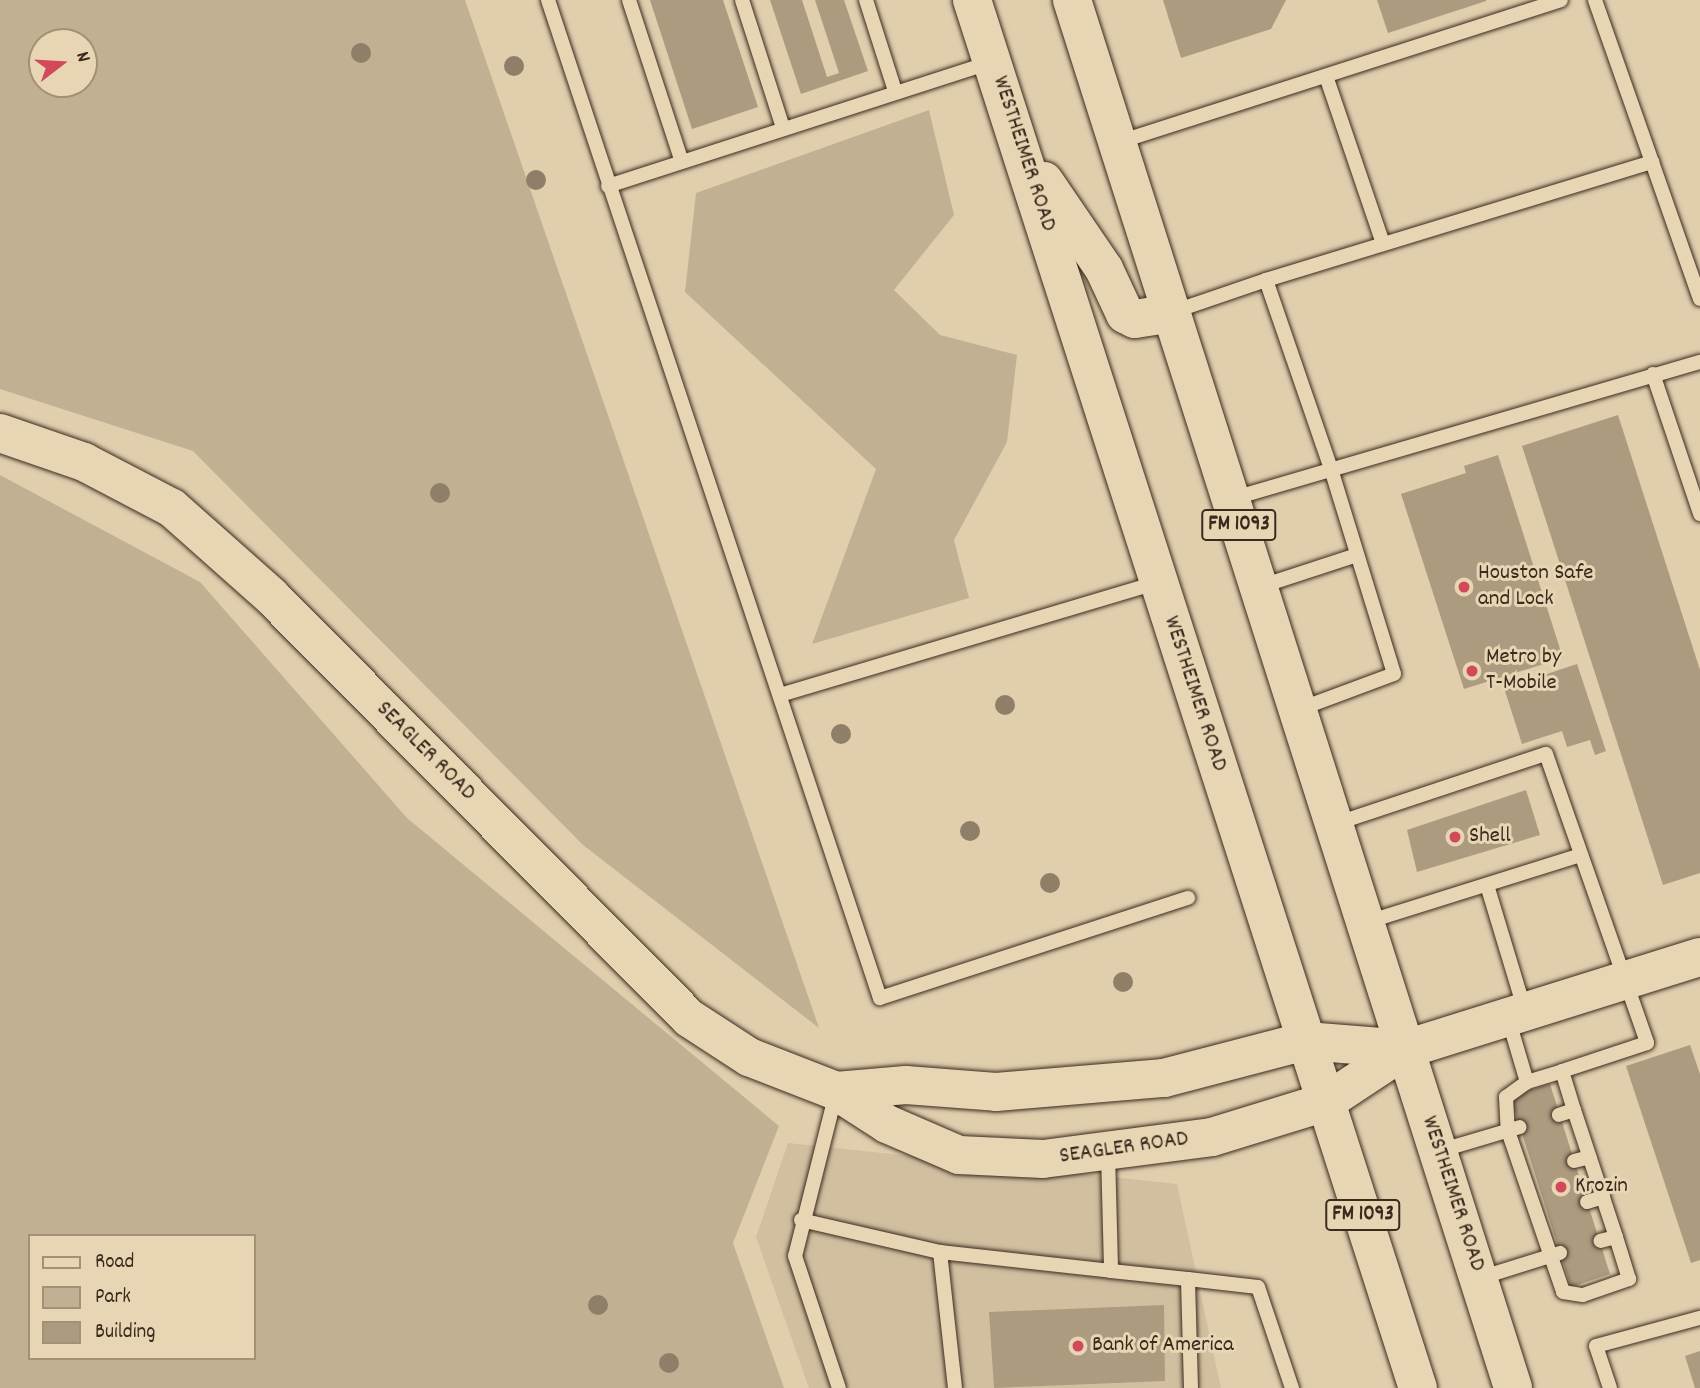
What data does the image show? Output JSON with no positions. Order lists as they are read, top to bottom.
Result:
{
  "streets": {
    "main road": ["WESTHEIMER ROAD", "FM 1093", "SEAGLER ROAD"]
  },
  "crossings": [
    ["WESTHEIMER ROAD", "SEAGLER ROAD"]
  ],
  "places": [
    "Houston Safe and Lock",
    "Metro by T-Mobile",
    "Shell",
    "Krozin",
    "Bank of America"
  ],
  "legend": ["Road", "Park", "Building"],
  "north": "right"
}
